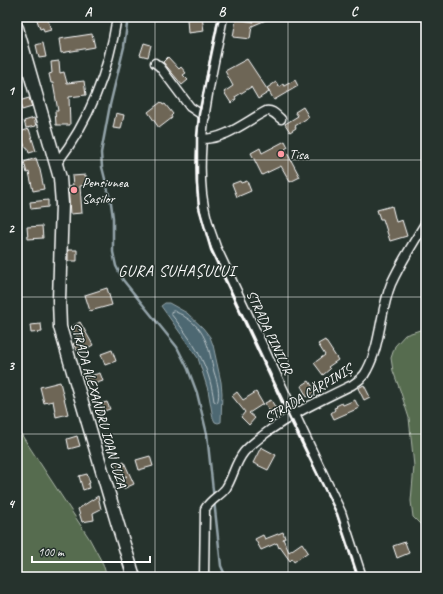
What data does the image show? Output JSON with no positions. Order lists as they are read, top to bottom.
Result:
{
  "streets": {
    "main road": ["STRADA ALEXANDRU IOAN CUZA"],
    "street": ["STRADA PINILOR", "STRADA CĂRPINIȘ"]
  },
  "crossings": [
    ["STRADA PINILOR", "STRADA CĂRPINIȘ"]
  ],
  "districts": ["GURA SUHAȘULUI"],
  "places": ["Tisa", "Pensiunea Sașilor"],
  "scale_bar": "100 m",
  "grid": {
    "columns": ["A", "B", "C"],
    "rows": [
      "1",
      "2",
      "3",
      "4"
    ]
  }
}
